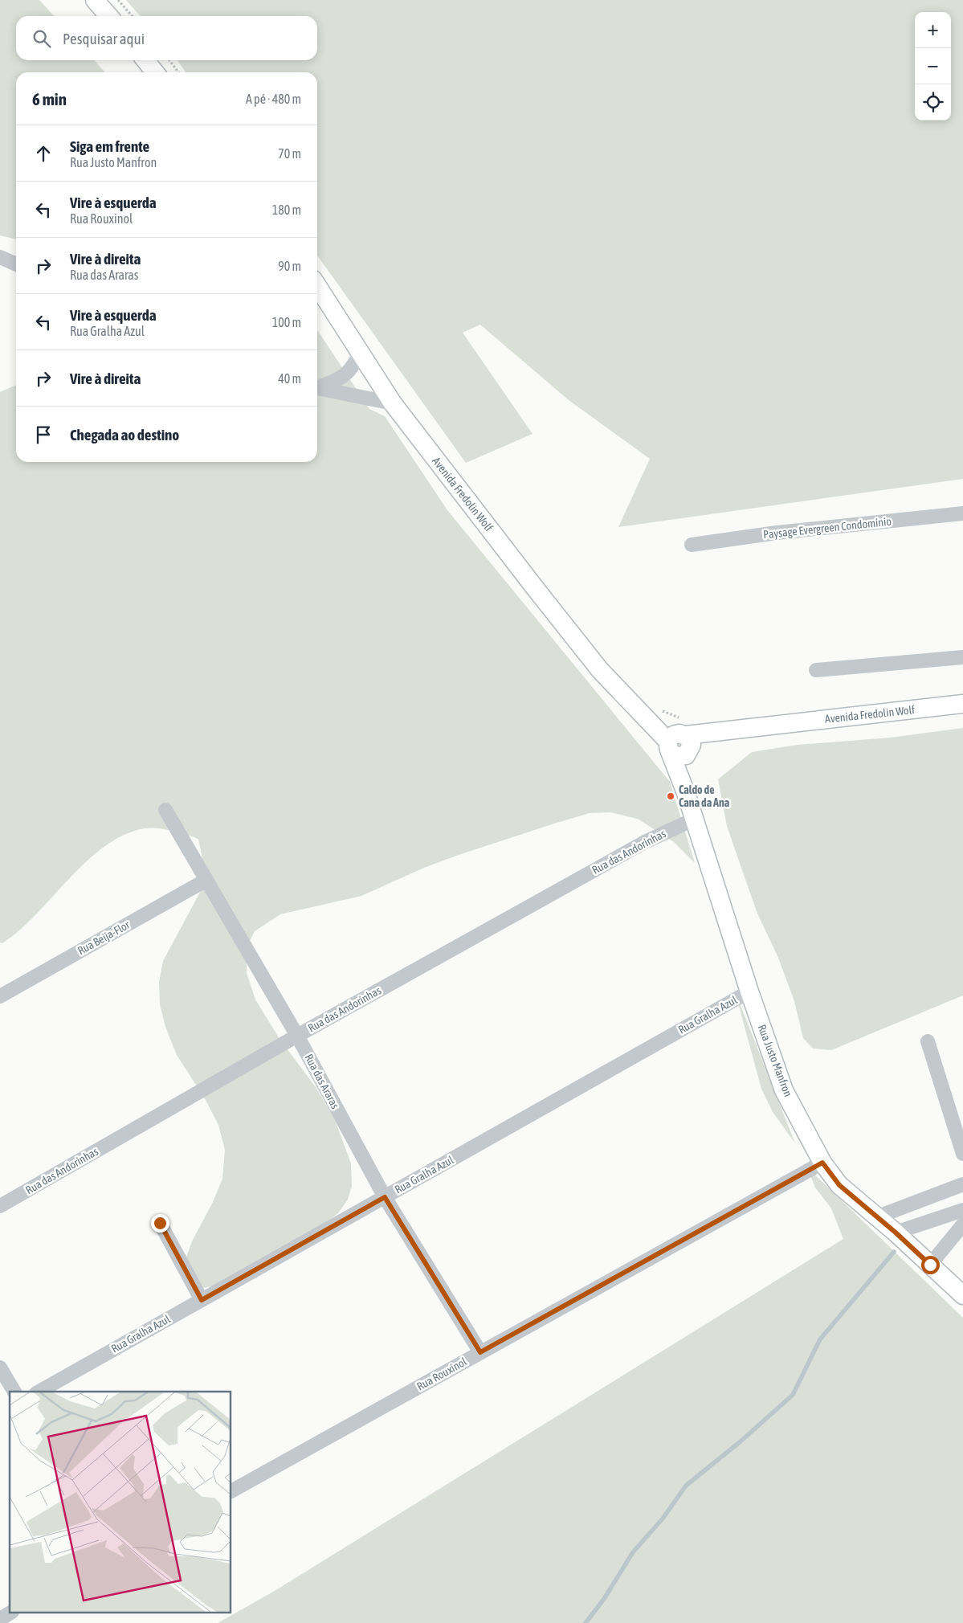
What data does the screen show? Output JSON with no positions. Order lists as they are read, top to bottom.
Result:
{
  "streets": {
    "main road": ["Avenida Fredolin Wolf", "Rua Justo Manfron"],
    "street": [
      "Paysage Evergreen Condomínio",
      "Rua das Andorinhas",
      "Rua Beija-Flor",
      "Rua Gralha Azul",
      "Rua das Araras",
      "Rua Rouxinol"
    ]
  },
  "crossings": [
    ["Avenida Fredolin Wolf", "Rua Justo Manfron"],
    ["Rua das Andorinhas", "Rua Justo Manfron"],
    ["Rua das Andorinhas", "Rua das Araras"],
    ["Rua Beija-Flor", "Rua das Araras"],
    ["Rua Gralha Azul", "Rua Justo Manfron"],
    ["Rua Gralha Azul", "Rua das Araras"],
    ["Rua Justo Manfron", "Rua Rouxinol"],
    ["Rua das Araras", "Rua Rouxinol"]
  ],
  "places": ["Caldo de Cana da Ana"],
  "page": {
    "map_buttons": ["+", "−"],
    "search": "Pesquisar aqui",
    "heading": ["6 min", "A pé · 480 m"],
    "list": [
      ["Siga em frente", "Rua Justo Manfron", "70 m"],
      ["Vire à esquerda", "Rua Rouxinol", "180 m"],
      ["Vire à direita", "Rua das Araras", "90 m"],
      ["Vire à esquerda", "Rua Gralha Azul", "100 m"],
      ["Vire à direita", "40 m"],
      "Chegada ao destino"
    ]
  }
}
